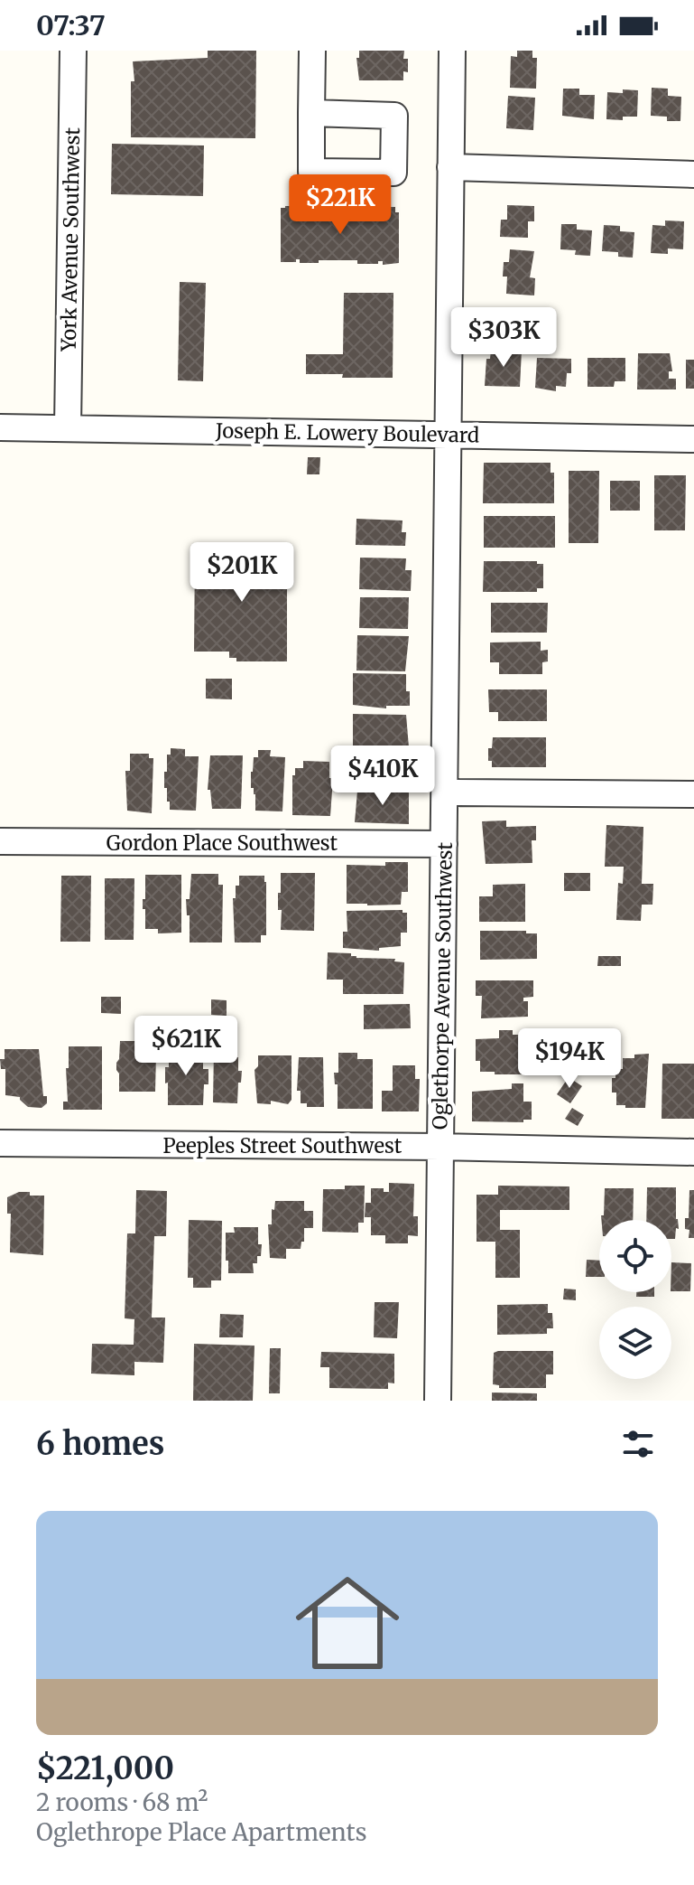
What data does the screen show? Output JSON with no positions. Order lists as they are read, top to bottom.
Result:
{
  "streets": {
    "street": [
      "York Avenue Southwest",
      "Joseph E. Lowery Boulevard",
      "Gordon Place Southwest",
      "Oglethorpe Avenue Southwest",
      "Peeples Street Southwest"
    ]
  },
  "crossings": [
    ["York Avenue Southwest", "Joseph E. Lowery Boulevard"],
    ["Joseph E. Lowery Boulevard", "Oglethorpe Avenue Southwest"],
    ["Gordon Place Southwest", "Oglethorpe Avenue Southwest"],
    ["Oglethorpe Avenue Southwest", "Peeples Street Southwest"]
  ],
  "page": {
    "status": "07:37",
    "price": [
      "$221K",
      "$303K",
      "$201K",
      "$410K",
      "$621K",
      "$194K"
    ],
    "heading": "6 homes",
    "list": [
      {
        "name": "$221,000",
        "note": "2 rooms · 68 m² · Oglethrope Place Apartments"
      }
    ]
  }
}
